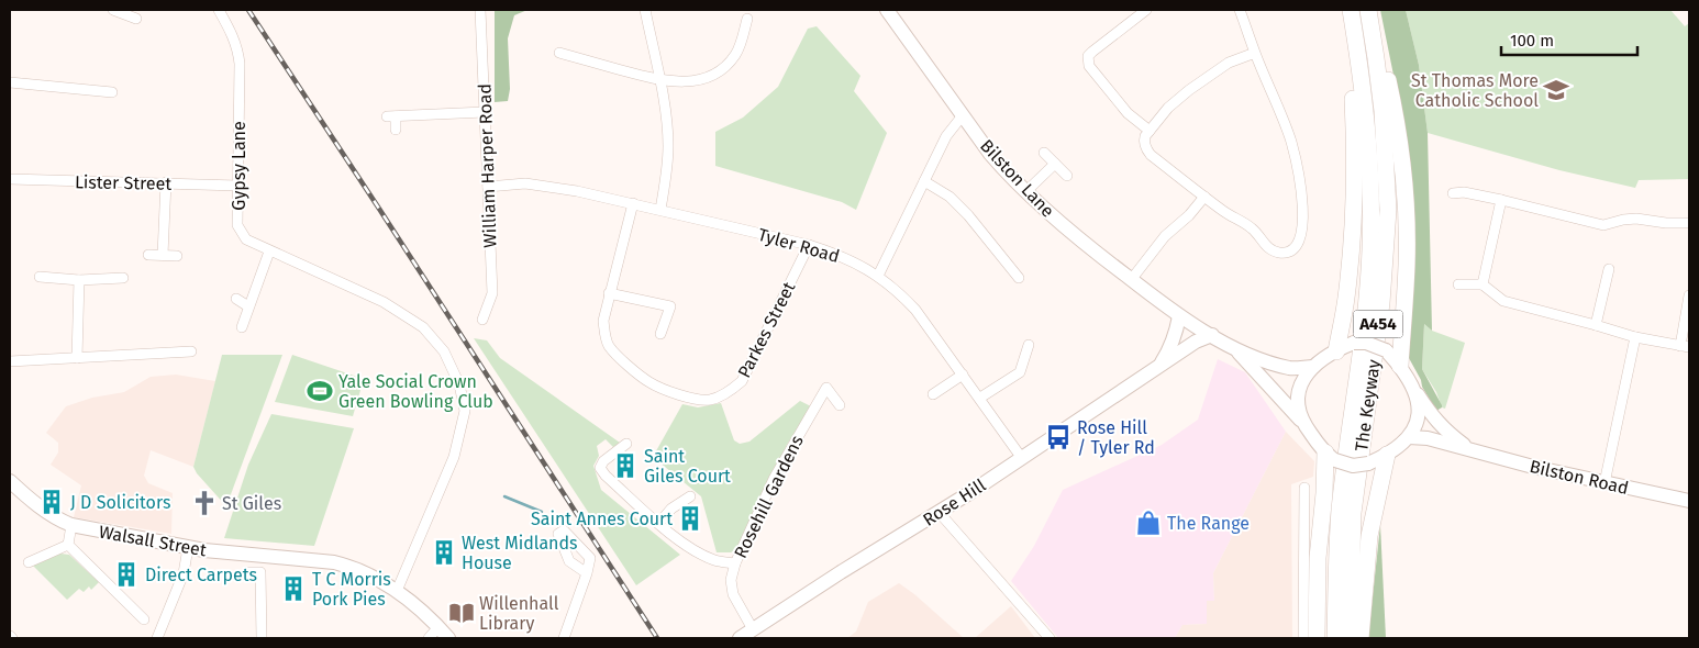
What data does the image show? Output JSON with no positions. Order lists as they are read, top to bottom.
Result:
{
  "streets": {
    "highway": ["A454", "The Keyway"],
    "main road": [
      "Bilston Lane",
      "Bilston Road",
      "Rose Hill",
      "Walsall Street"
    ],
    "street": [
      "Gypsy Lane",
      "William Harper Road",
      "Lister Street",
      "Tyler Road",
      "Parkes Street",
      "Rosehill Gardens"
    ]
  },
  "crossings": [
    ["Gypsy Lane", "Lister Street"],
    ["Gypsy Lane", "Walsall Street"],
    ["William Harper Road", "Tyler Road"],
    ["Bilston Lane", "Rose Hill"],
    ["Tyler Road", "Parkes Street"],
    ["Tyler Road", "Rose Hill"],
    ["Rosehill Gardens", "Rose Hill"]
  ],
  "places": {
    "school or university": ["St Thomas More Catholic School"],
    "sports": ["Yale Social Crown Green Bowling Club"],
    "bus stop": ["Rose Hill / Tyler Rd"],
    "building": [
      "Saint Giles Court",
      "J D Solicitors",
      "Saint Annes Court",
      "West Midlands House",
      "Direct Carpets",
      "T C Morris Pork Pies"
    ],
    "church": ["St Giles"],
    "shop": ["The Range"],
    "library": ["Willenhall Library"]
  },
  "scale_bar": "100 m"
}
